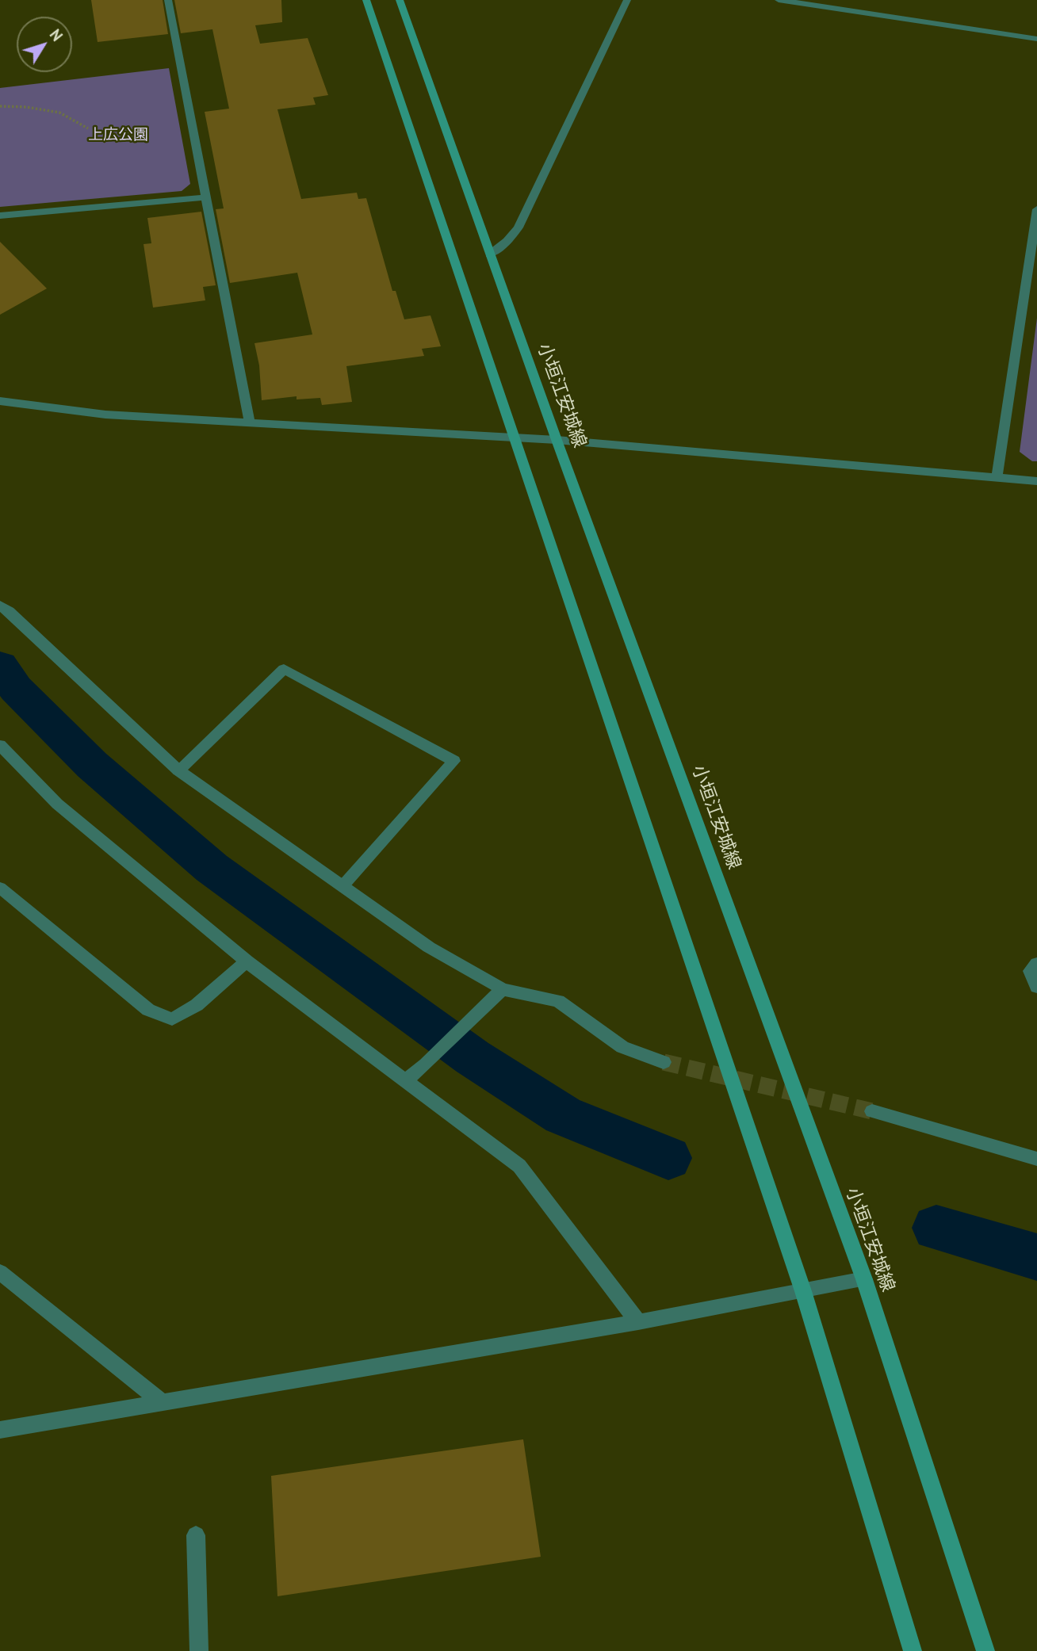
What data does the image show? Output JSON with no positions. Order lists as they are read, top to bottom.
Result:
{
  "streets": {
    "main road": ["小垣江安城線"]
  },
  "parks": ["上広公園"],
  "north": "top right"
}
